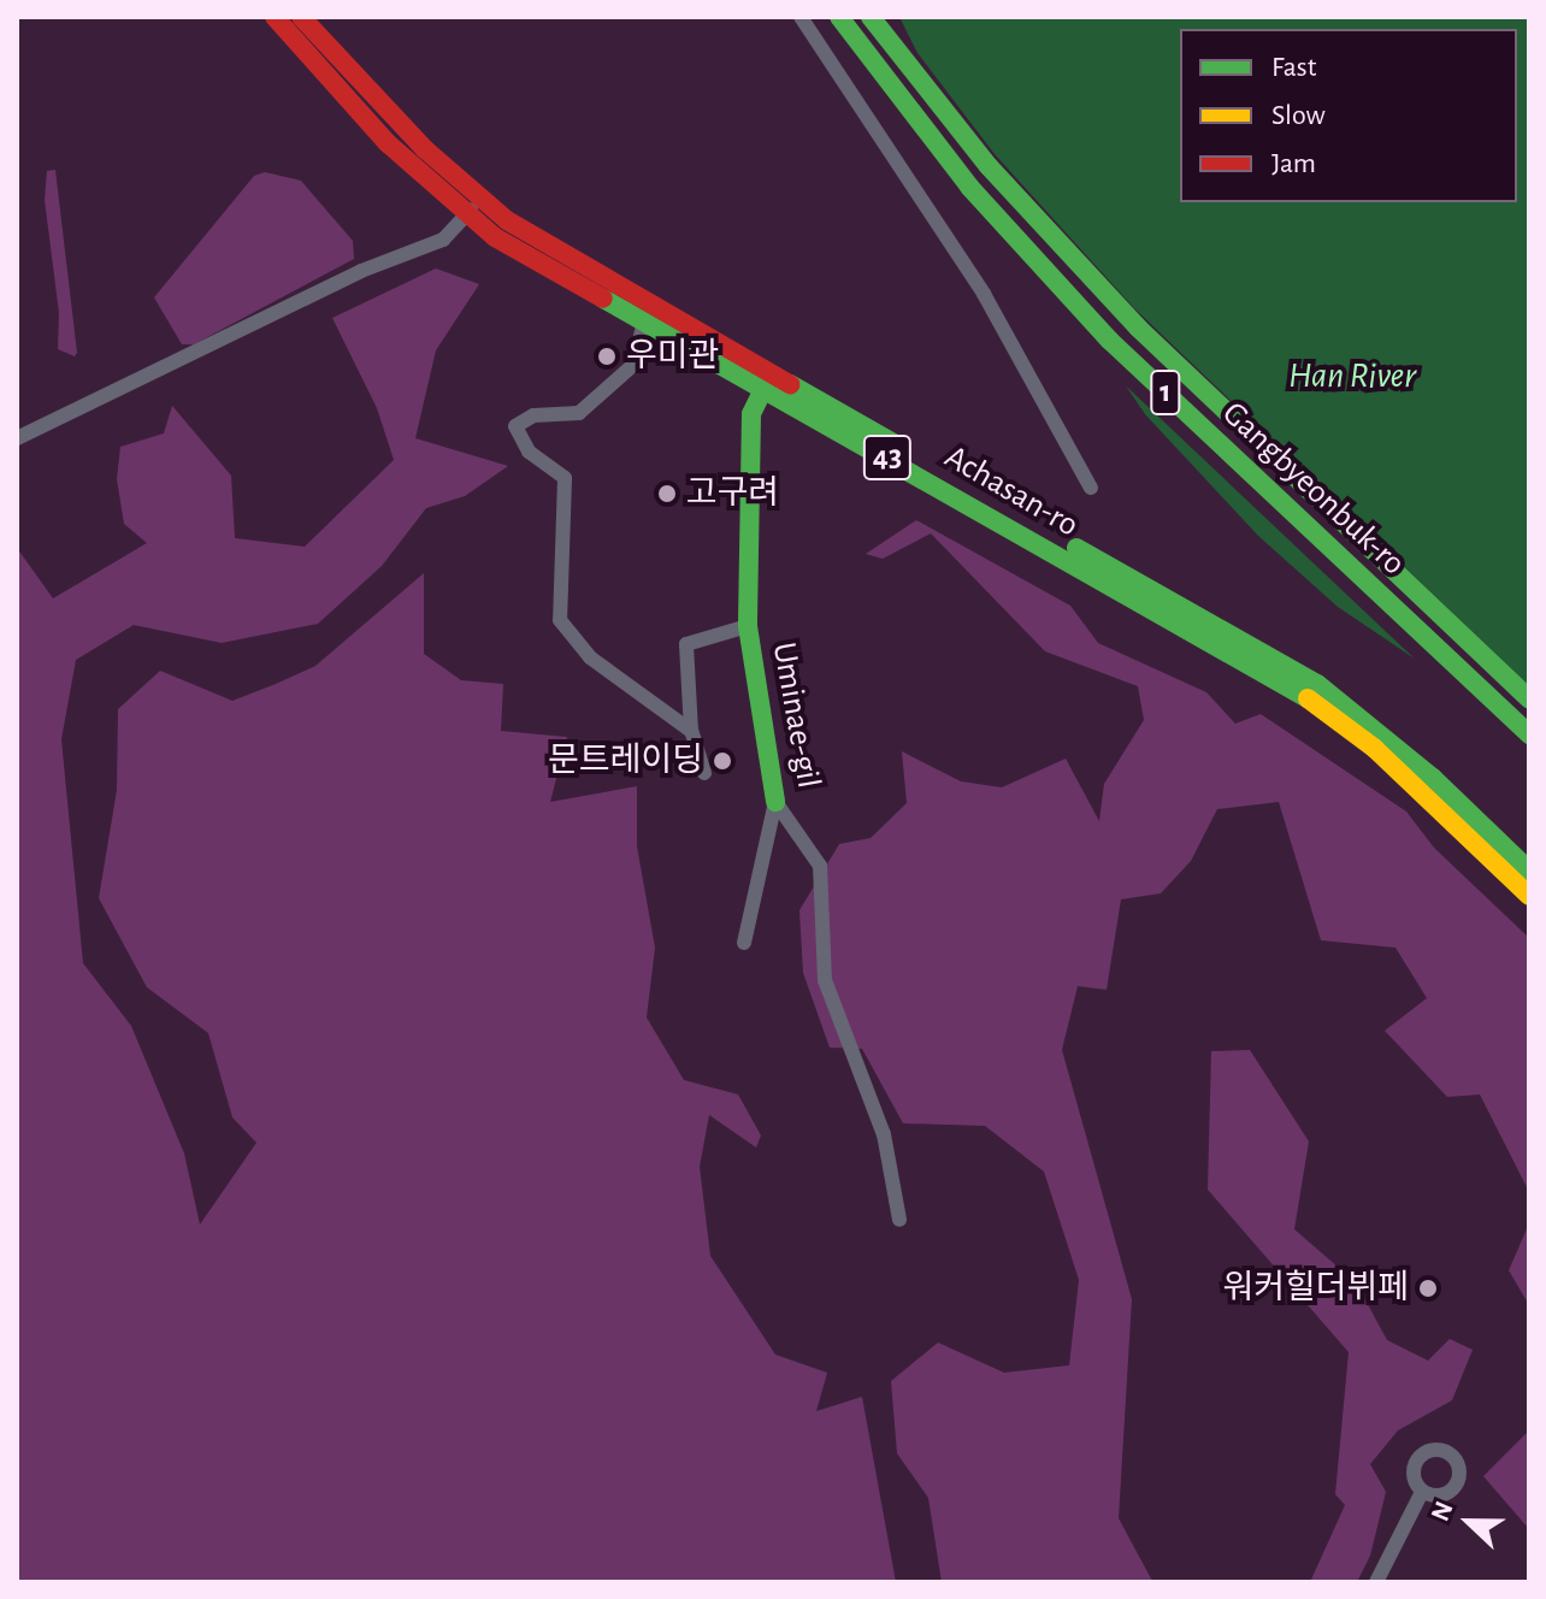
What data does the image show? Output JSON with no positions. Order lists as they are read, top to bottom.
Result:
{
  "streets": {
    "main road": [
      "1",
      "43",
      "Gangbyeonbuk-ro",
      "Achasan-ro",
      "Uminae-gil"
    ]
  },
  "crossings": [
    ["Achasan-ro", "Uminae-gil"]
  ],
  "water": ["Han River"],
  "places": [
    "우미관",
    "고구려",
    "문트레이딩",
    "워커힐더뷔페"
  ],
  "legend": ["Fast", "Slow", "Jam"],
  "north": "left"
}
